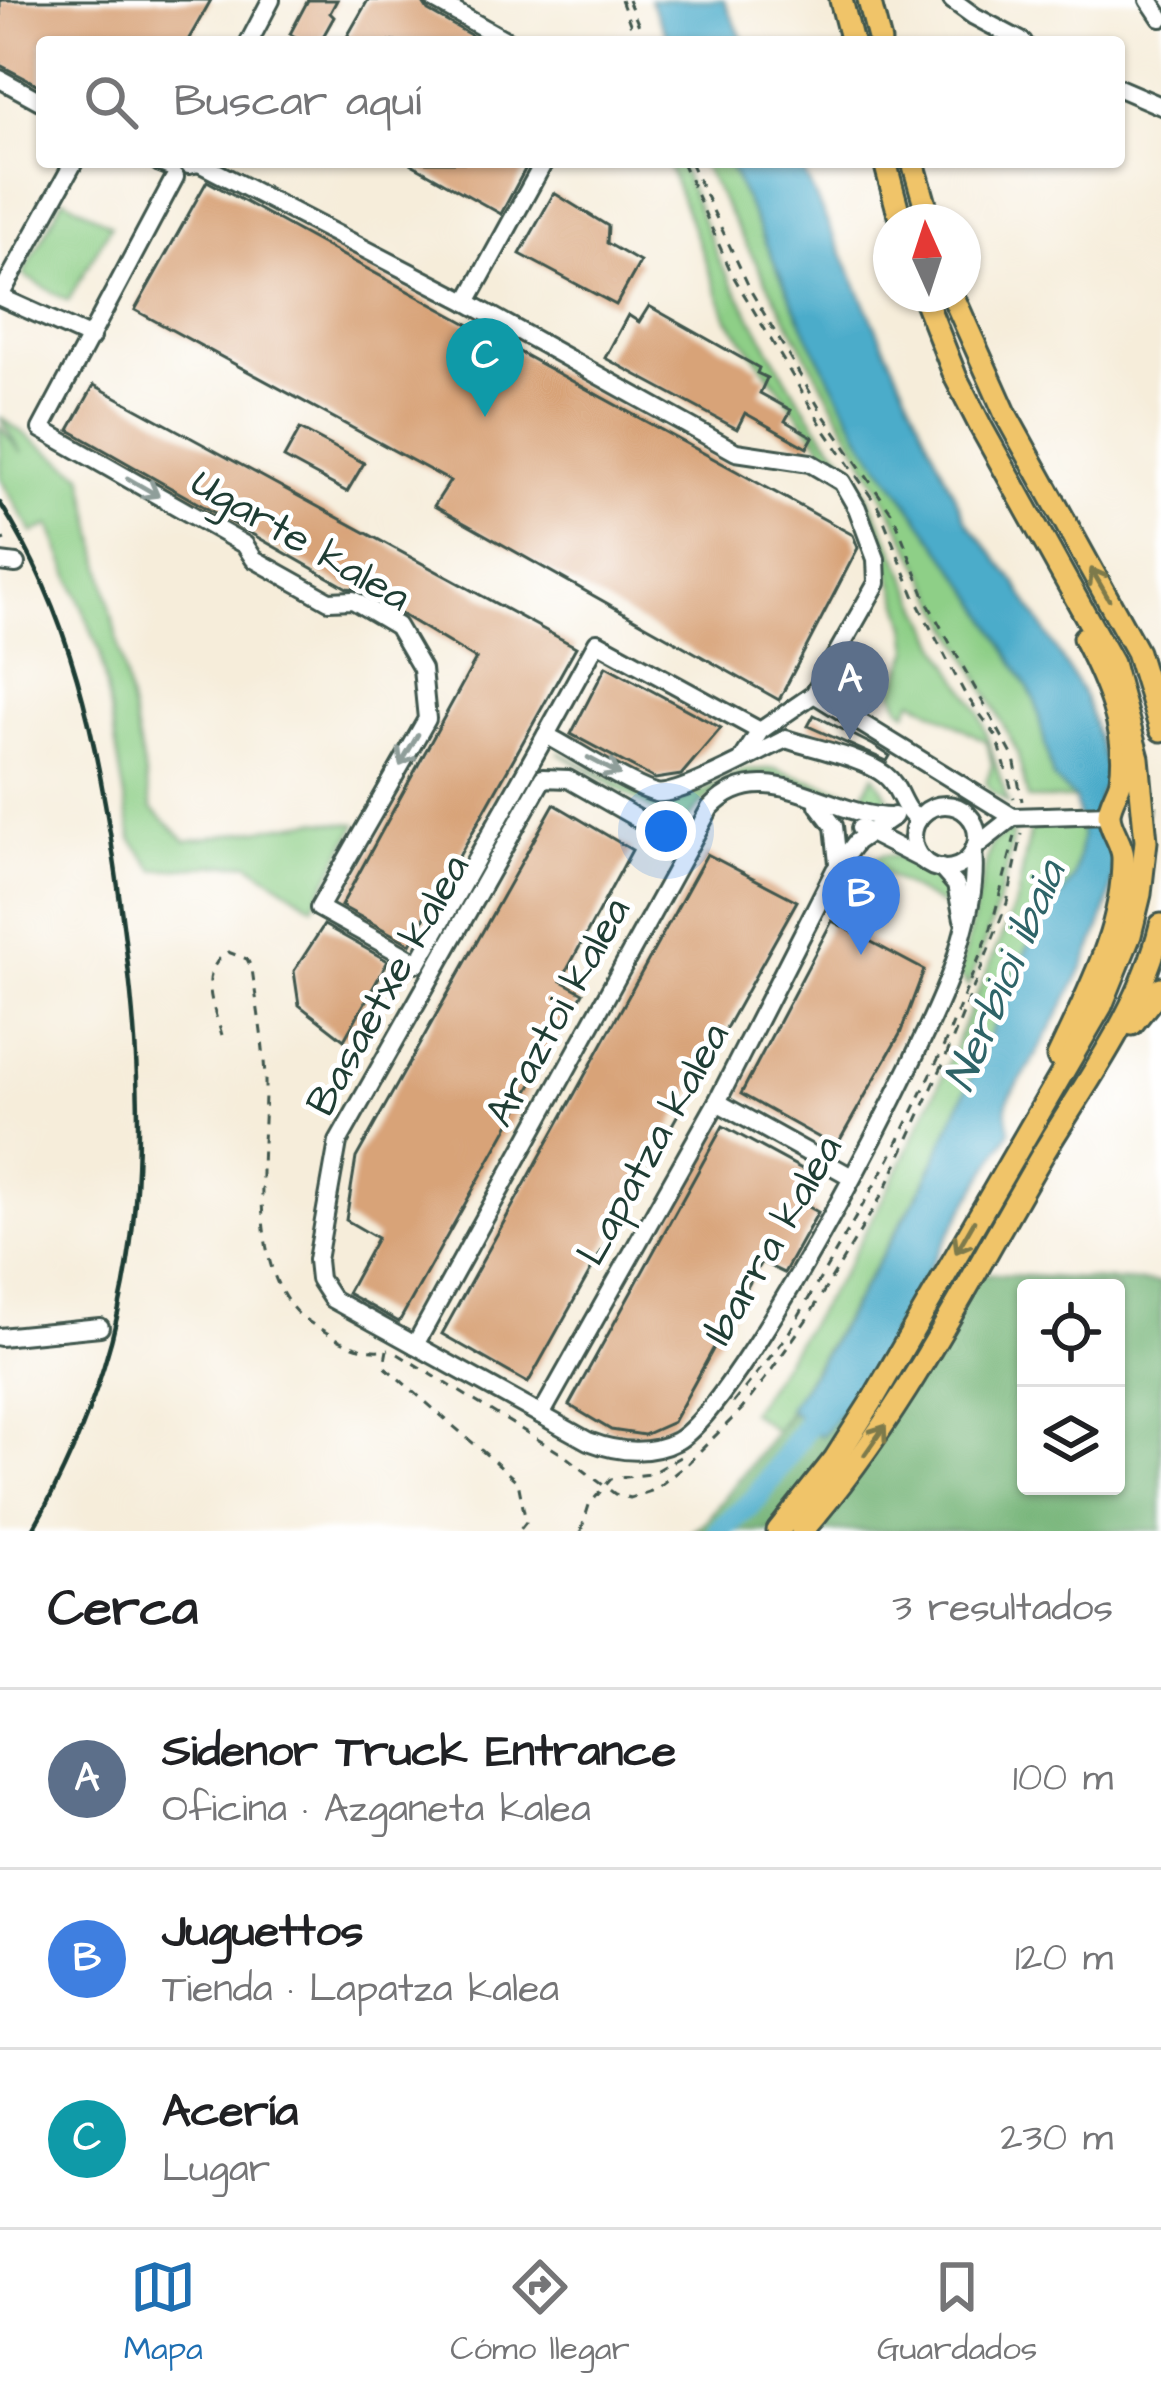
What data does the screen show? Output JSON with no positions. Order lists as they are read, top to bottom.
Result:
{
  "streets": {
    "street": [
      "Ugarte kalea",
      "Basaetxe kalea",
      "Araztoi kalea",
      "Lapatza kalea",
      "Ibarra kalea"
    ]
  },
  "crossings": [
    ["Basaetxe kalea", "Araztoi kalea"],
    ["Basaetxe kalea", "Ibarra kalea"],
    ["Araztoi kalea", "Ibarra kalea"],
    ["Lapatza kalea", "Ibarra kalea"]
  ],
  "water": ["Nerbioi ibaia"],
  "north": "top",
  "page": {
    "search": "Buscar aquí",
    "pins": ["C", "A", "B"],
    "heading": ["Cerca", "3 resultados"],
    "list": [
      {
        "mark": "A",
        "name": "Sidenor Truck Entrance",
        "note": "Oficina · Azganeta kalea",
        "value": "100 m"
      },
      {
        "mark": "B",
        "name": "Juguettos",
        "note": "Tienda · Lapatza kalea",
        "value": "120 m"
      },
      {
        "mark": "C",
        "name": "Acería",
        "note": "Lugar",
        "value": "230 m"
      }
    ],
    "nav": ["Mapa", "Cómo llegar", "Guardados"]
  }
}
